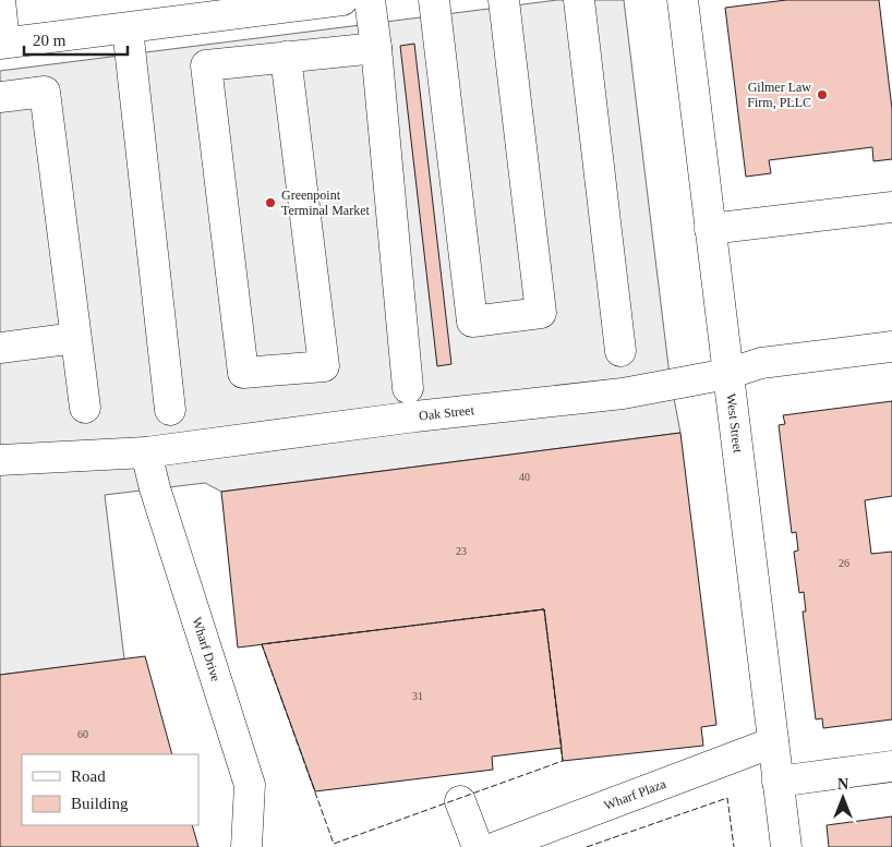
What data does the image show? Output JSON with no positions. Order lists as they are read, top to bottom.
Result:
{
  "streets": {
    "street": [
      "Oak Street",
      "West Street",
      "Wharf Drive",
      "Wharf Plaza"
    ]
  },
  "crossings": [
    ["Oak Street", "West Street"],
    ["Oak Street", "Wharf Drive"],
    ["West Street", "Wharf Plaza"]
  ],
  "places": ["Gilmer Law Firm, PLLC", "Greenpoint Terminal Market"],
  "house_numbers": [
    "40",
    "23",
    "26",
    "31",
    "60"
  ],
  "legend": ["Road", "Building"],
  "scale_bar": "20 m",
  "north": "top"
}
